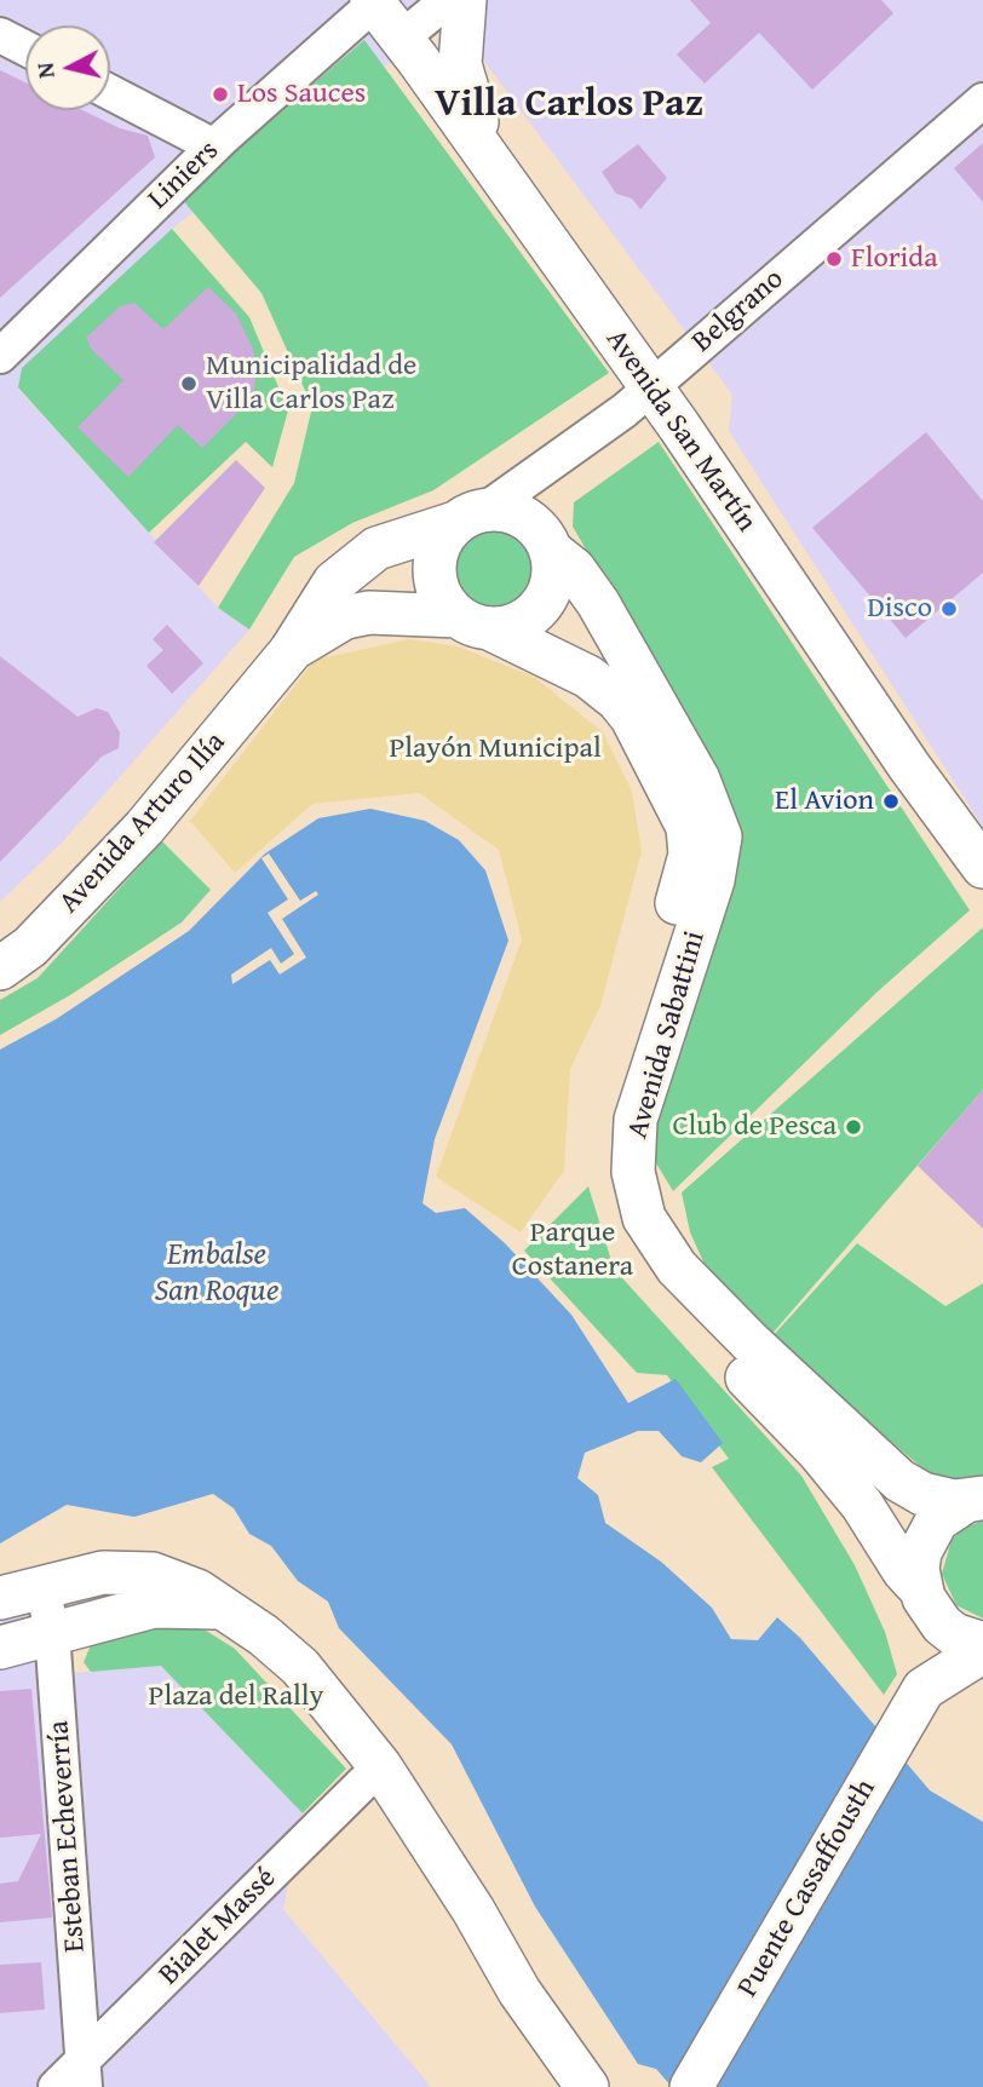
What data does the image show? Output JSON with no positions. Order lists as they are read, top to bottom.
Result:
{
  "streets": {
    "main road": [
      "Avenida San Martín",
      "Avenida Arturo Ilía",
      "Avenida Sabattini",
      "Puente Cassaffousth"
    ],
    "street": [
      "Liniers",
      "Belgrano",
      "Esteban Echeverría",
      "Bialet Massé"
    ]
  },
  "crossings": [
    ["Liniers", "Avenida San Martín"],
    ["Belgrano", "Avenida San Martín"],
    ["Belgrano", "Avenida Sabattini"],
    ["Avenida Arturo Ilía", "Avenida Sabattini"],
    ["Avenida Sabattini", "Puente Cassaffousth"],
    ["Esteban Echeverría", "Bialet Massé"]
  ],
  "districts": ["Villa Carlos Paz"],
  "water": ["Embalse San Roque"],
  "parks": ["Playón Municipal", "Parque Costanera", "Plaza del Rally"],
  "places": [
    "Los Sauces",
    "Florida",
    "Municipalidad de Villa Carlos Paz",
    "Disco",
    "El Avion",
    "Club de Pesca"
  ],
  "north": "left"
}
